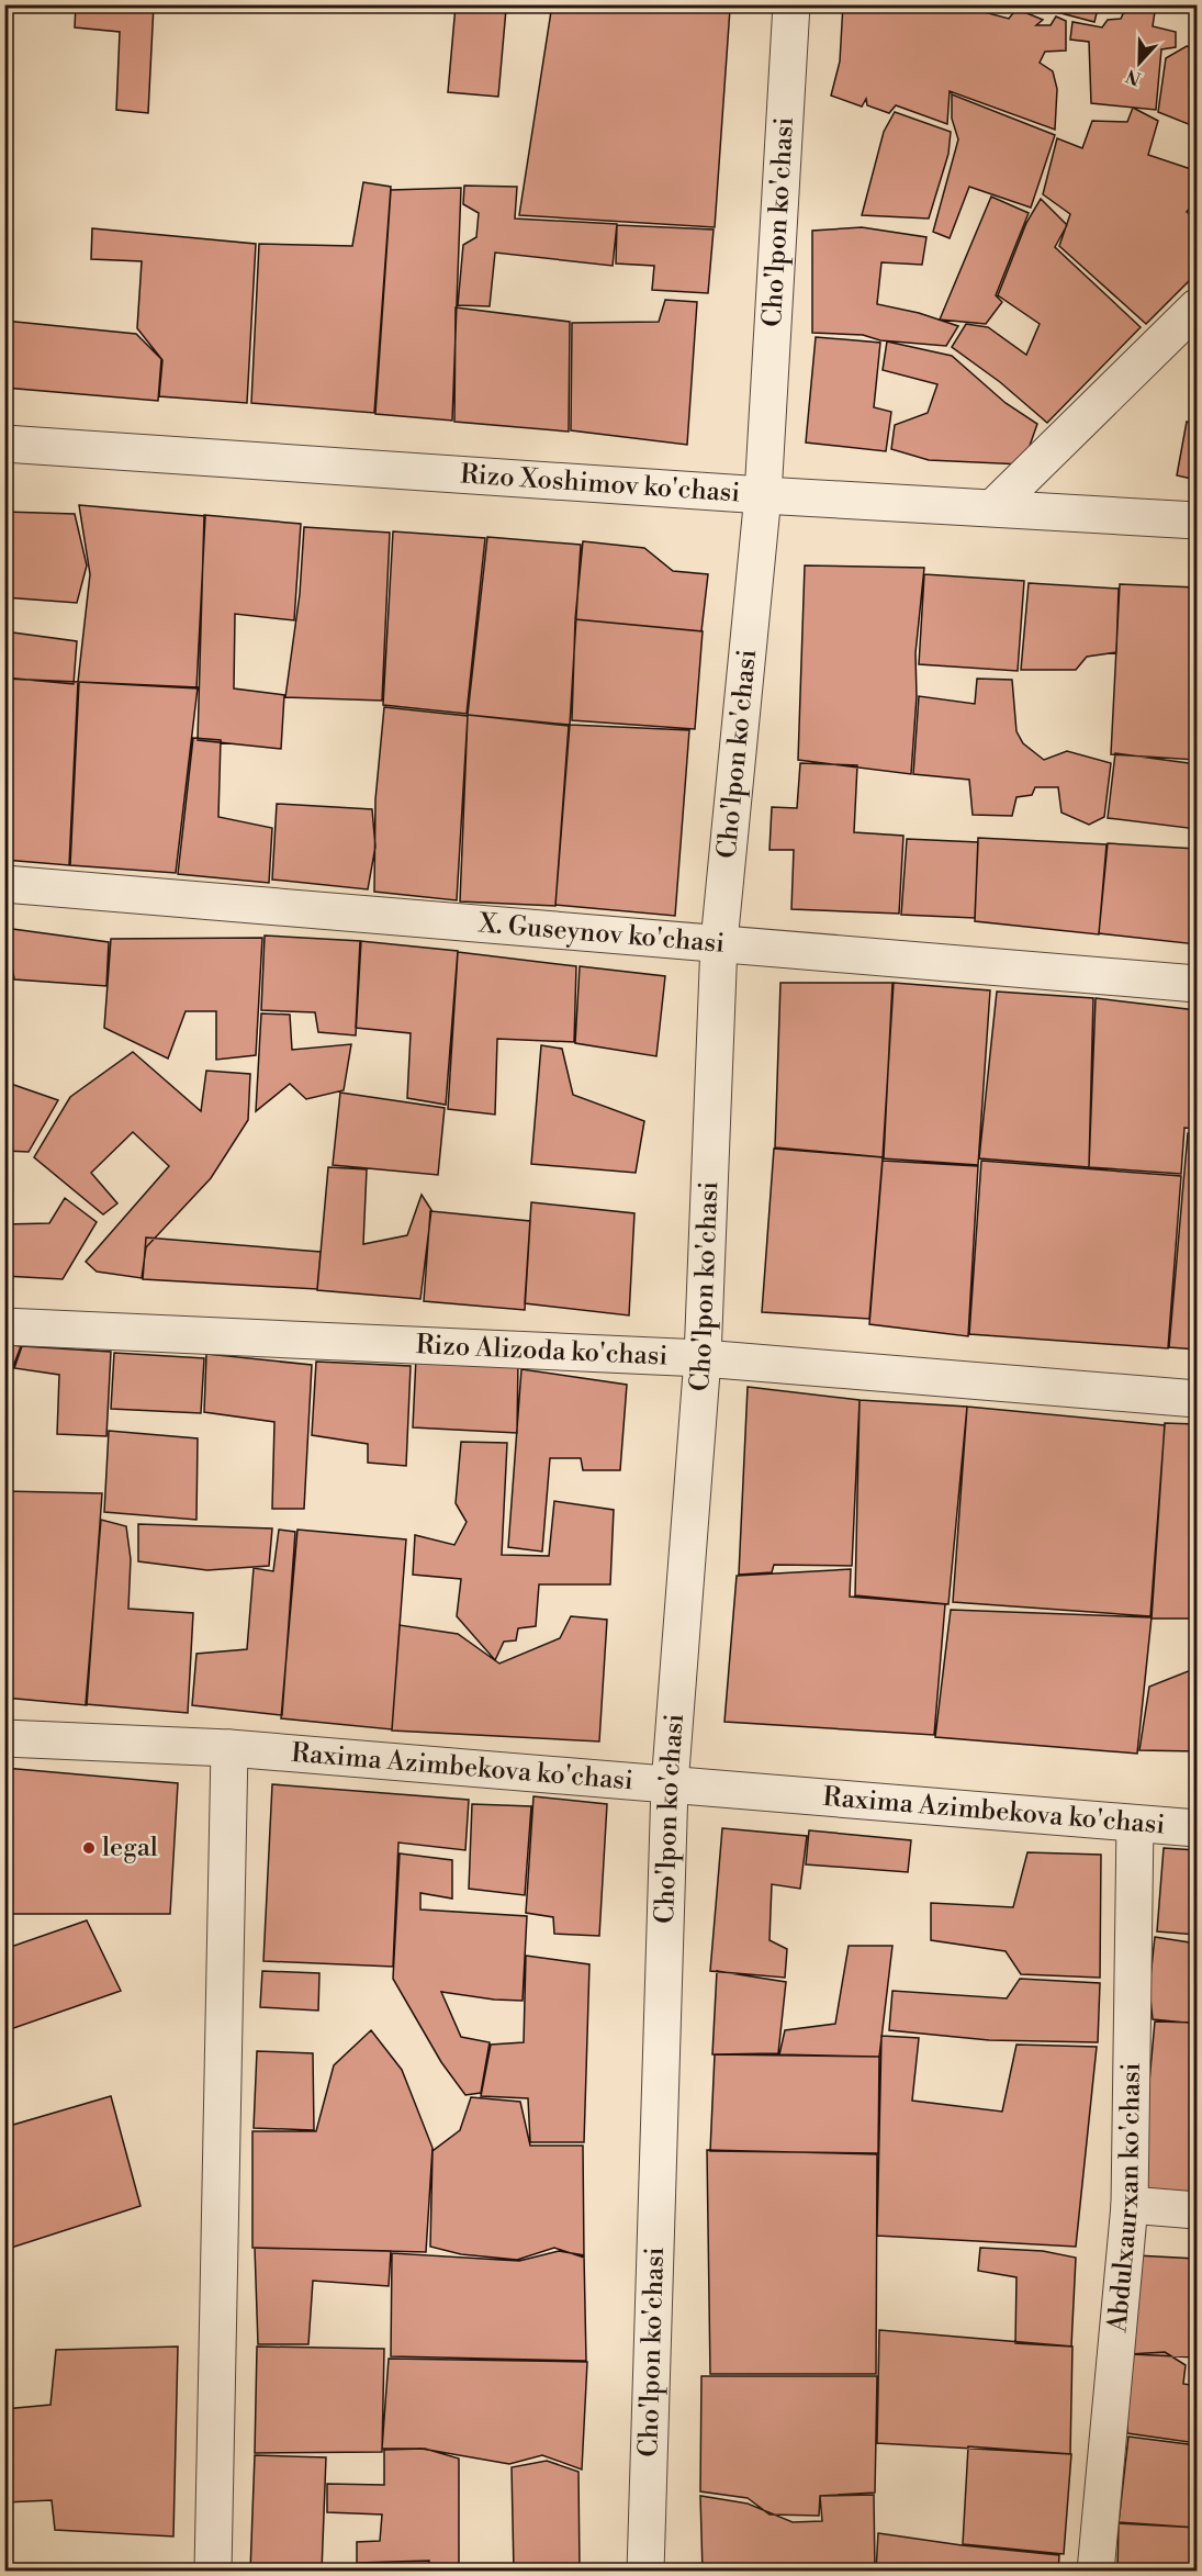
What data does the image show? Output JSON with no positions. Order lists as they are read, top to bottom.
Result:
{
  "streets": {
    "street": [
      "Cho'lpon ko'chasi",
      "Rizo Xoshimov ko'chasi",
      "X. Guseynov ko'chasi",
      "Rizo Alizoda ko'chasi",
      "Raxima Azimbekova ko'chasi",
      "Abdulxaurxan ko'chasi"
    ]
  },
  "crossings": [
    ["Cho'lpon ko'chasi", "Rizo Xoshimov ko'chasi"],
    ["Cho'lpon ko'chasi", "X. Guseynov ko'chasi"],
    ["Cho'lpon ko'chasi", "Rizo Alizoda ko'chasi"],
    ["Cho'lpon ko'chasi", "Raxima Azimbekova ko'chasi"],
    ["Raxima Azimbekova ko'chasi", "Abdulxaurxan ko'chasi"]
  ],
  "places": ["legal"],
  "north": "bottom"
}
